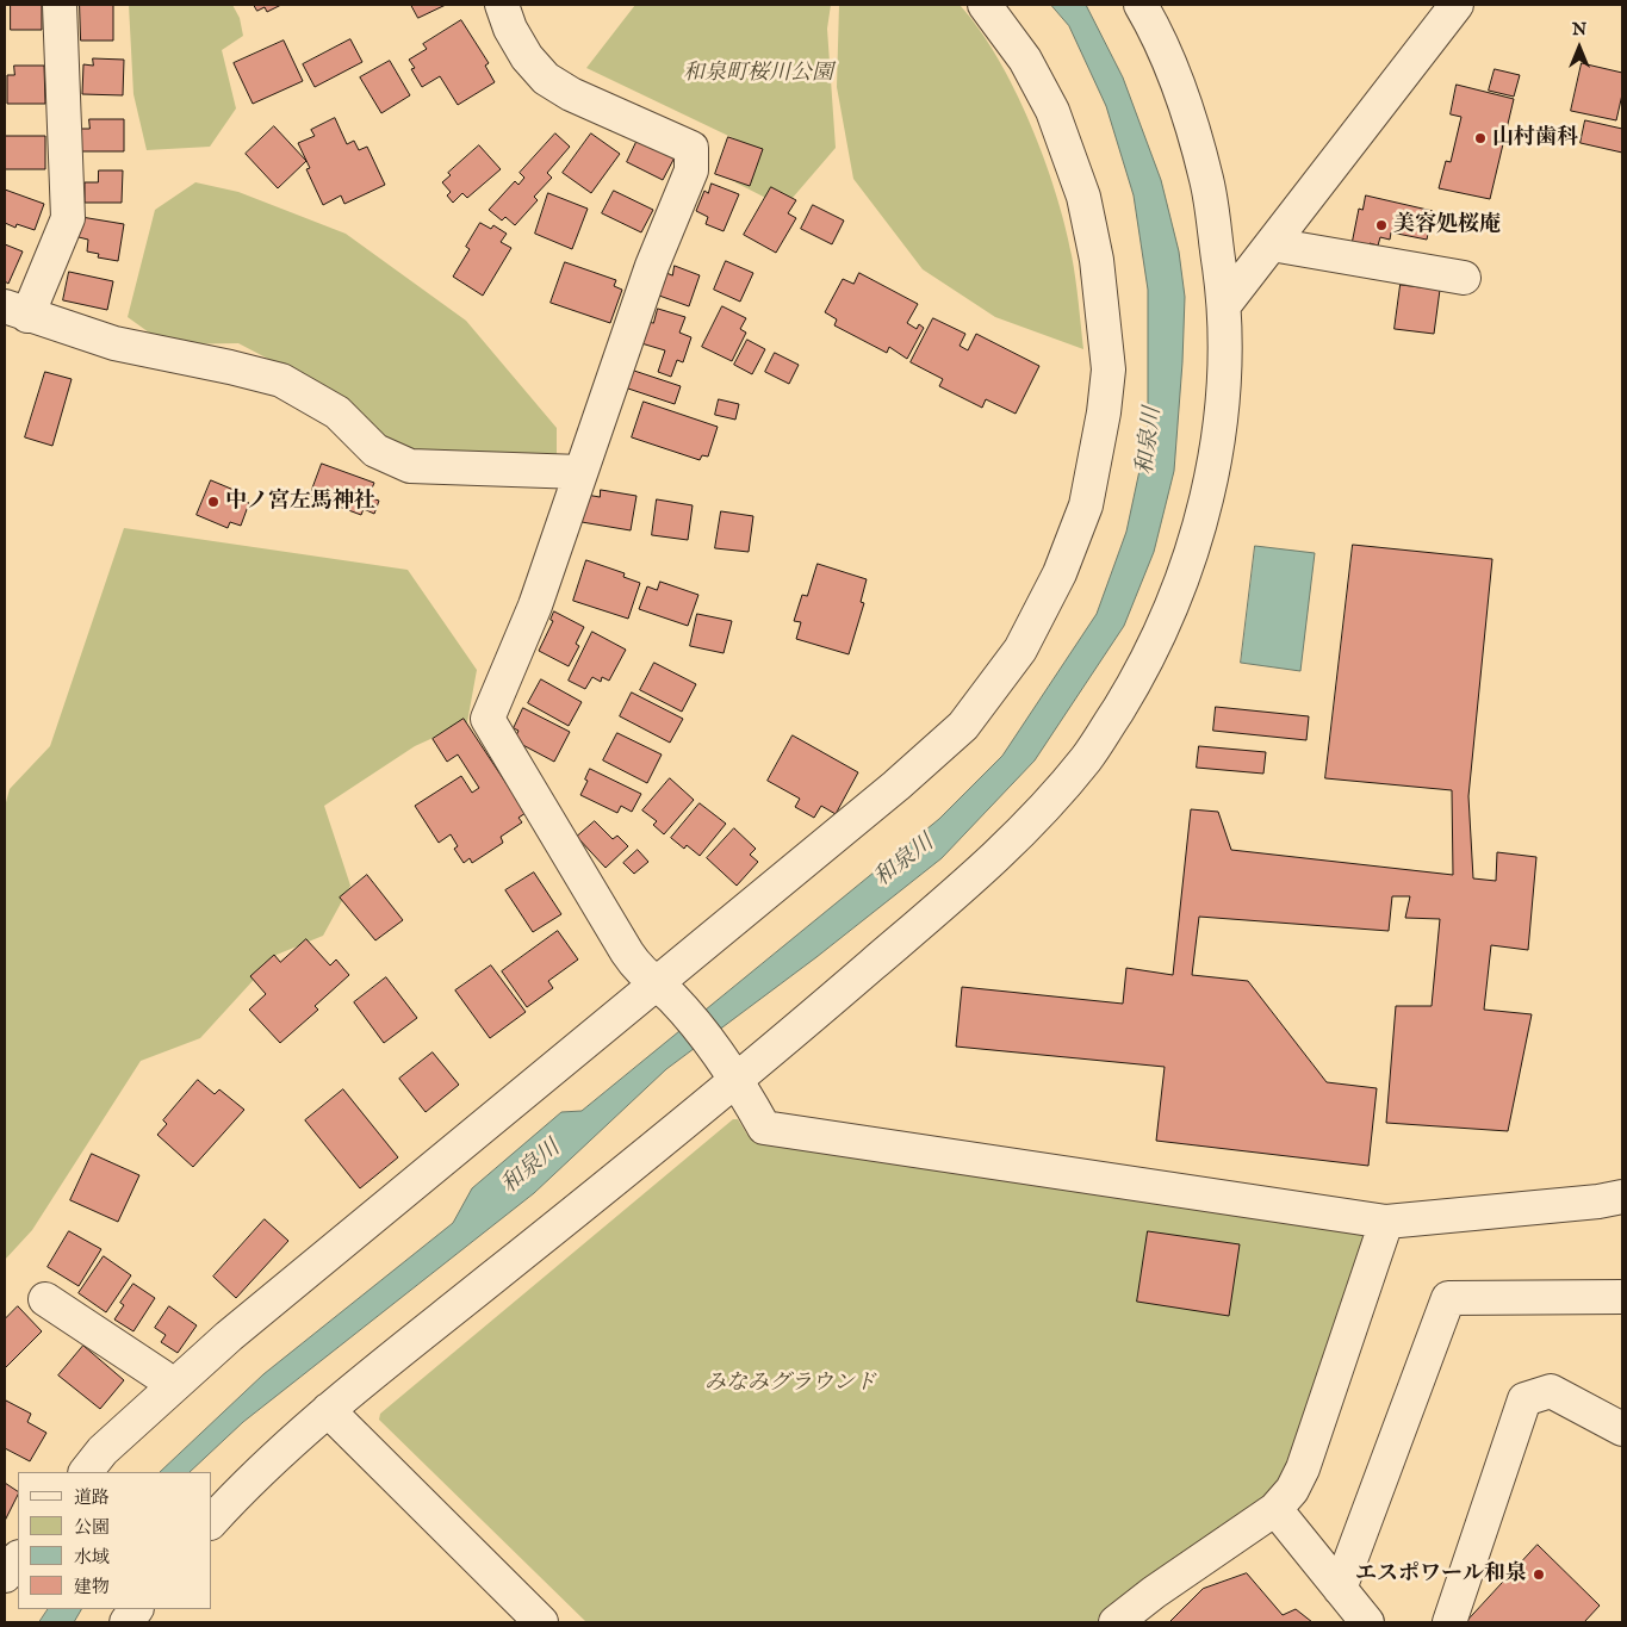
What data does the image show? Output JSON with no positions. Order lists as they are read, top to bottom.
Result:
{
  "water": ["和泉川"],
  "parks": ["和泉町桜川公園", "みなみグラウンド"],
  "places": [
    "山村歯科",
    "美容処桜庵",
    "中ノ宮左馬神社",
    "エスポワール和泉"
  ],
  "legend": [
    "道路",
    "公園",
    "水域",
    "建物"
  ],
  "north": "top"
}
